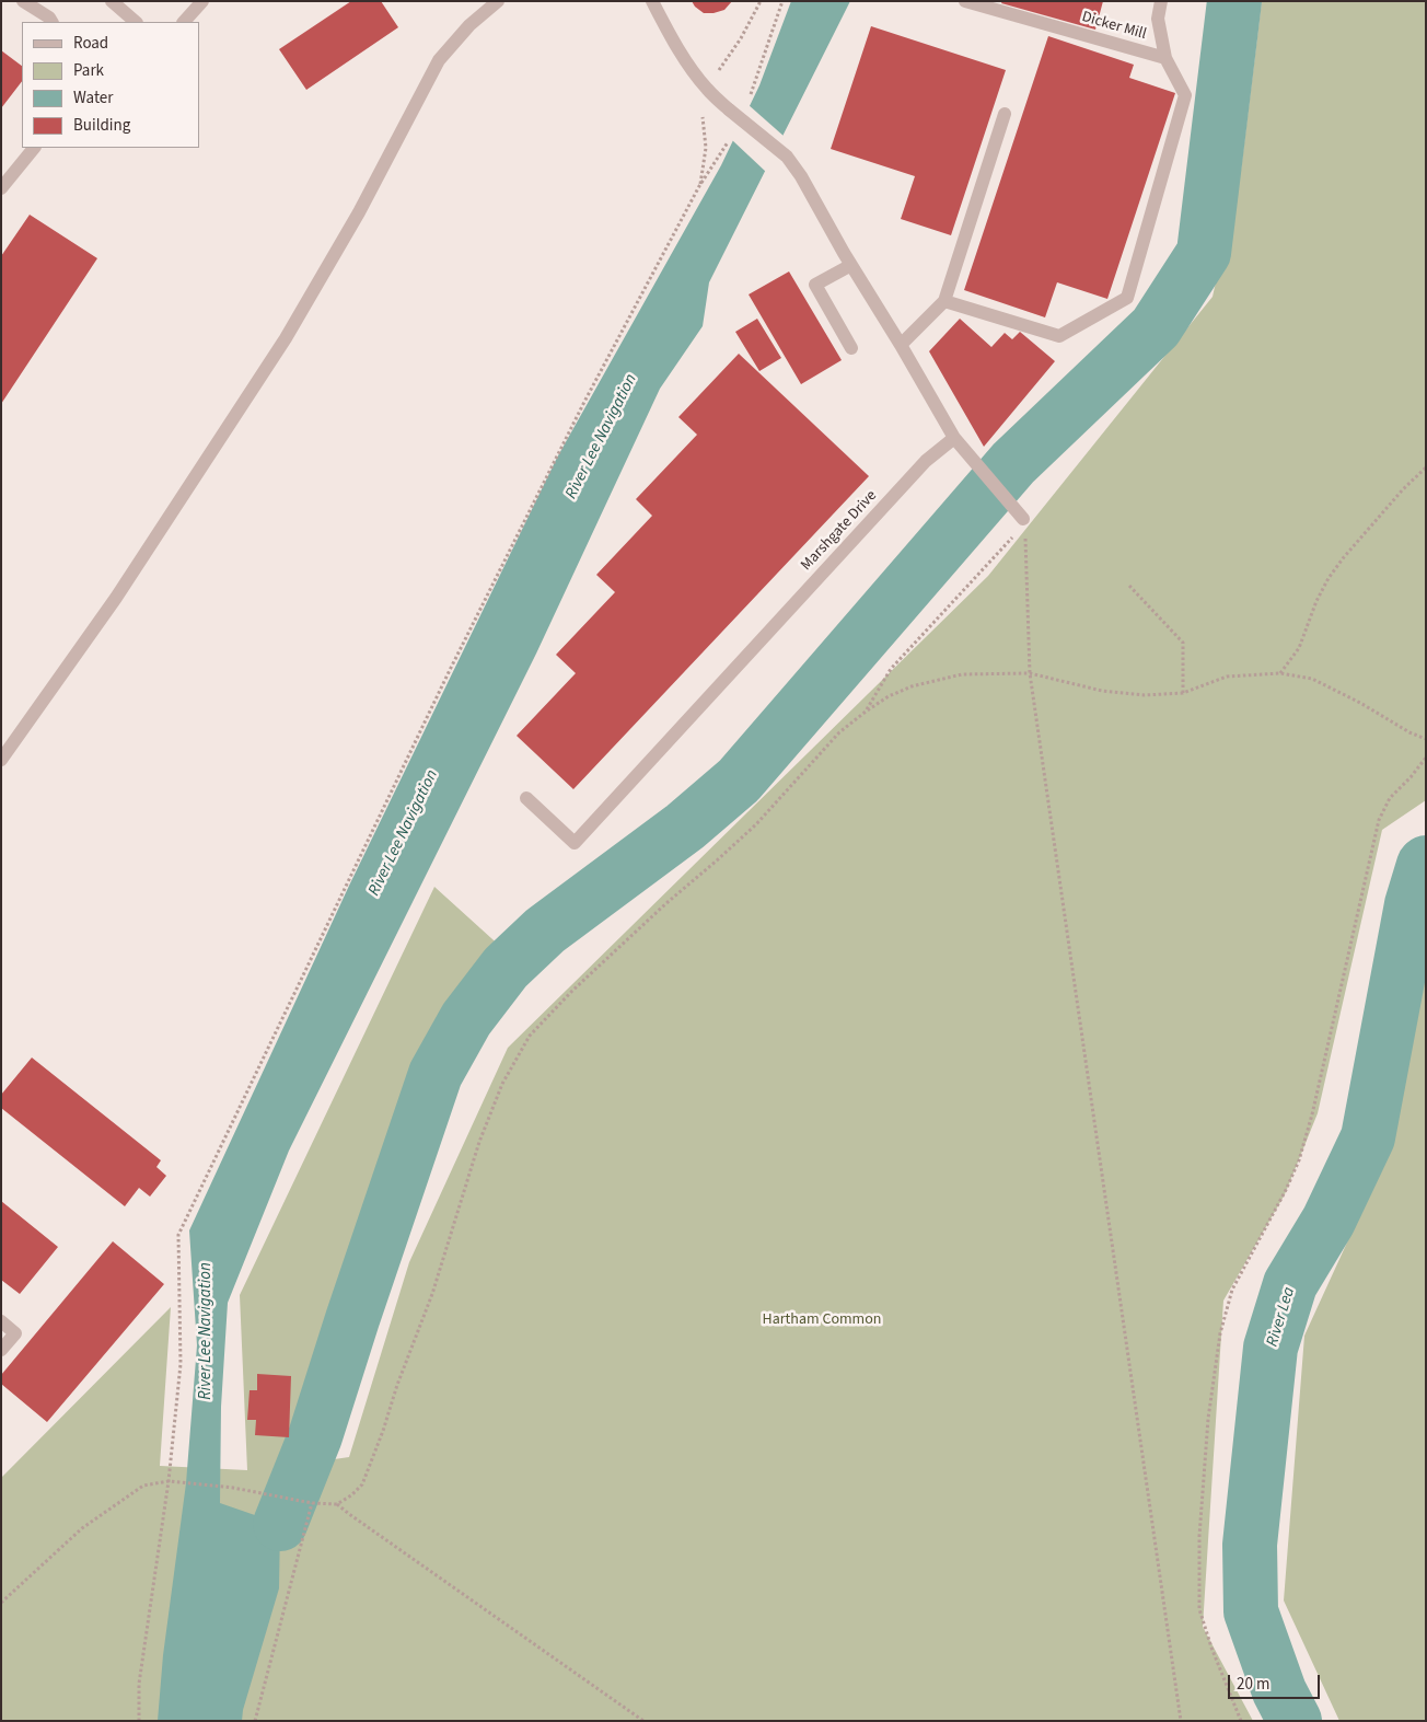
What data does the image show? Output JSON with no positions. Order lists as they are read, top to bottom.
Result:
{
  "streets": {
    "street": ["Dicker Mill", "Marshgate Drive"]
  },
  "water": ["River Lee Navigation", "River Lea"],
  "parks": ["Hartham Common"],
  "legend": [
    "Road",
    "Park",
    "Water",
    "Building"
  ],
  "scale_bar": "20 m"
}
